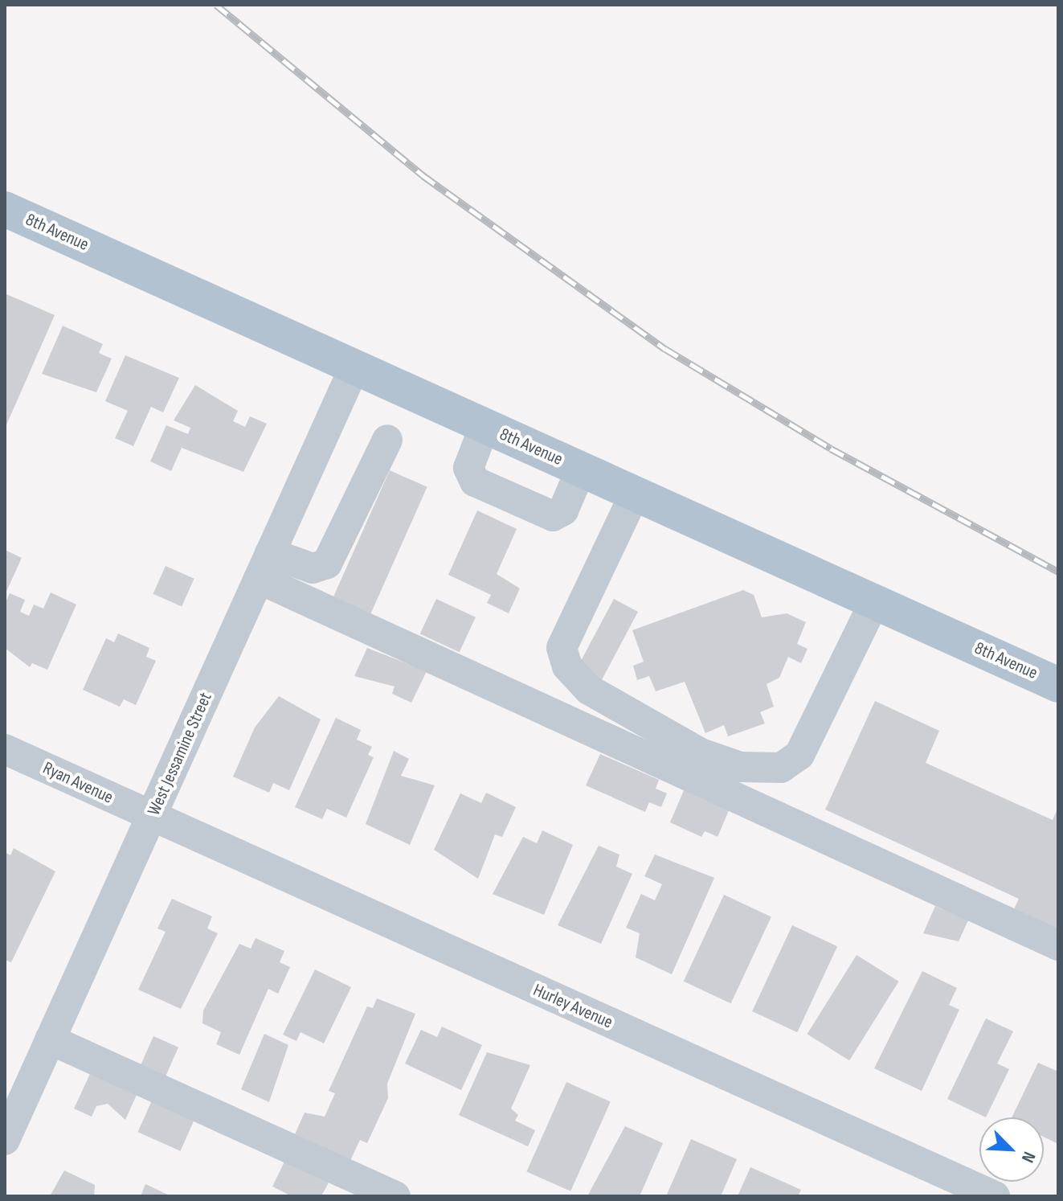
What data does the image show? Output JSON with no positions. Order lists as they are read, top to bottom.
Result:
{
  "streets": {
    "main road": ["8th Avenue"],
    "street": ["West Jessamine Street", "Ryan Avenue", "Hurley Avenue"]
  },
  "crossings": [
    ["8th Avenue", "West Jessamine Street"],
    ["West Jessamine Street", "Ryan Avenue"],
    ["West Jessamine Street", "Hurley Avenue"],
    ["Ryan Avenue", "Hurley Avenue"]
  ],
  "north": "bottom right"
}
